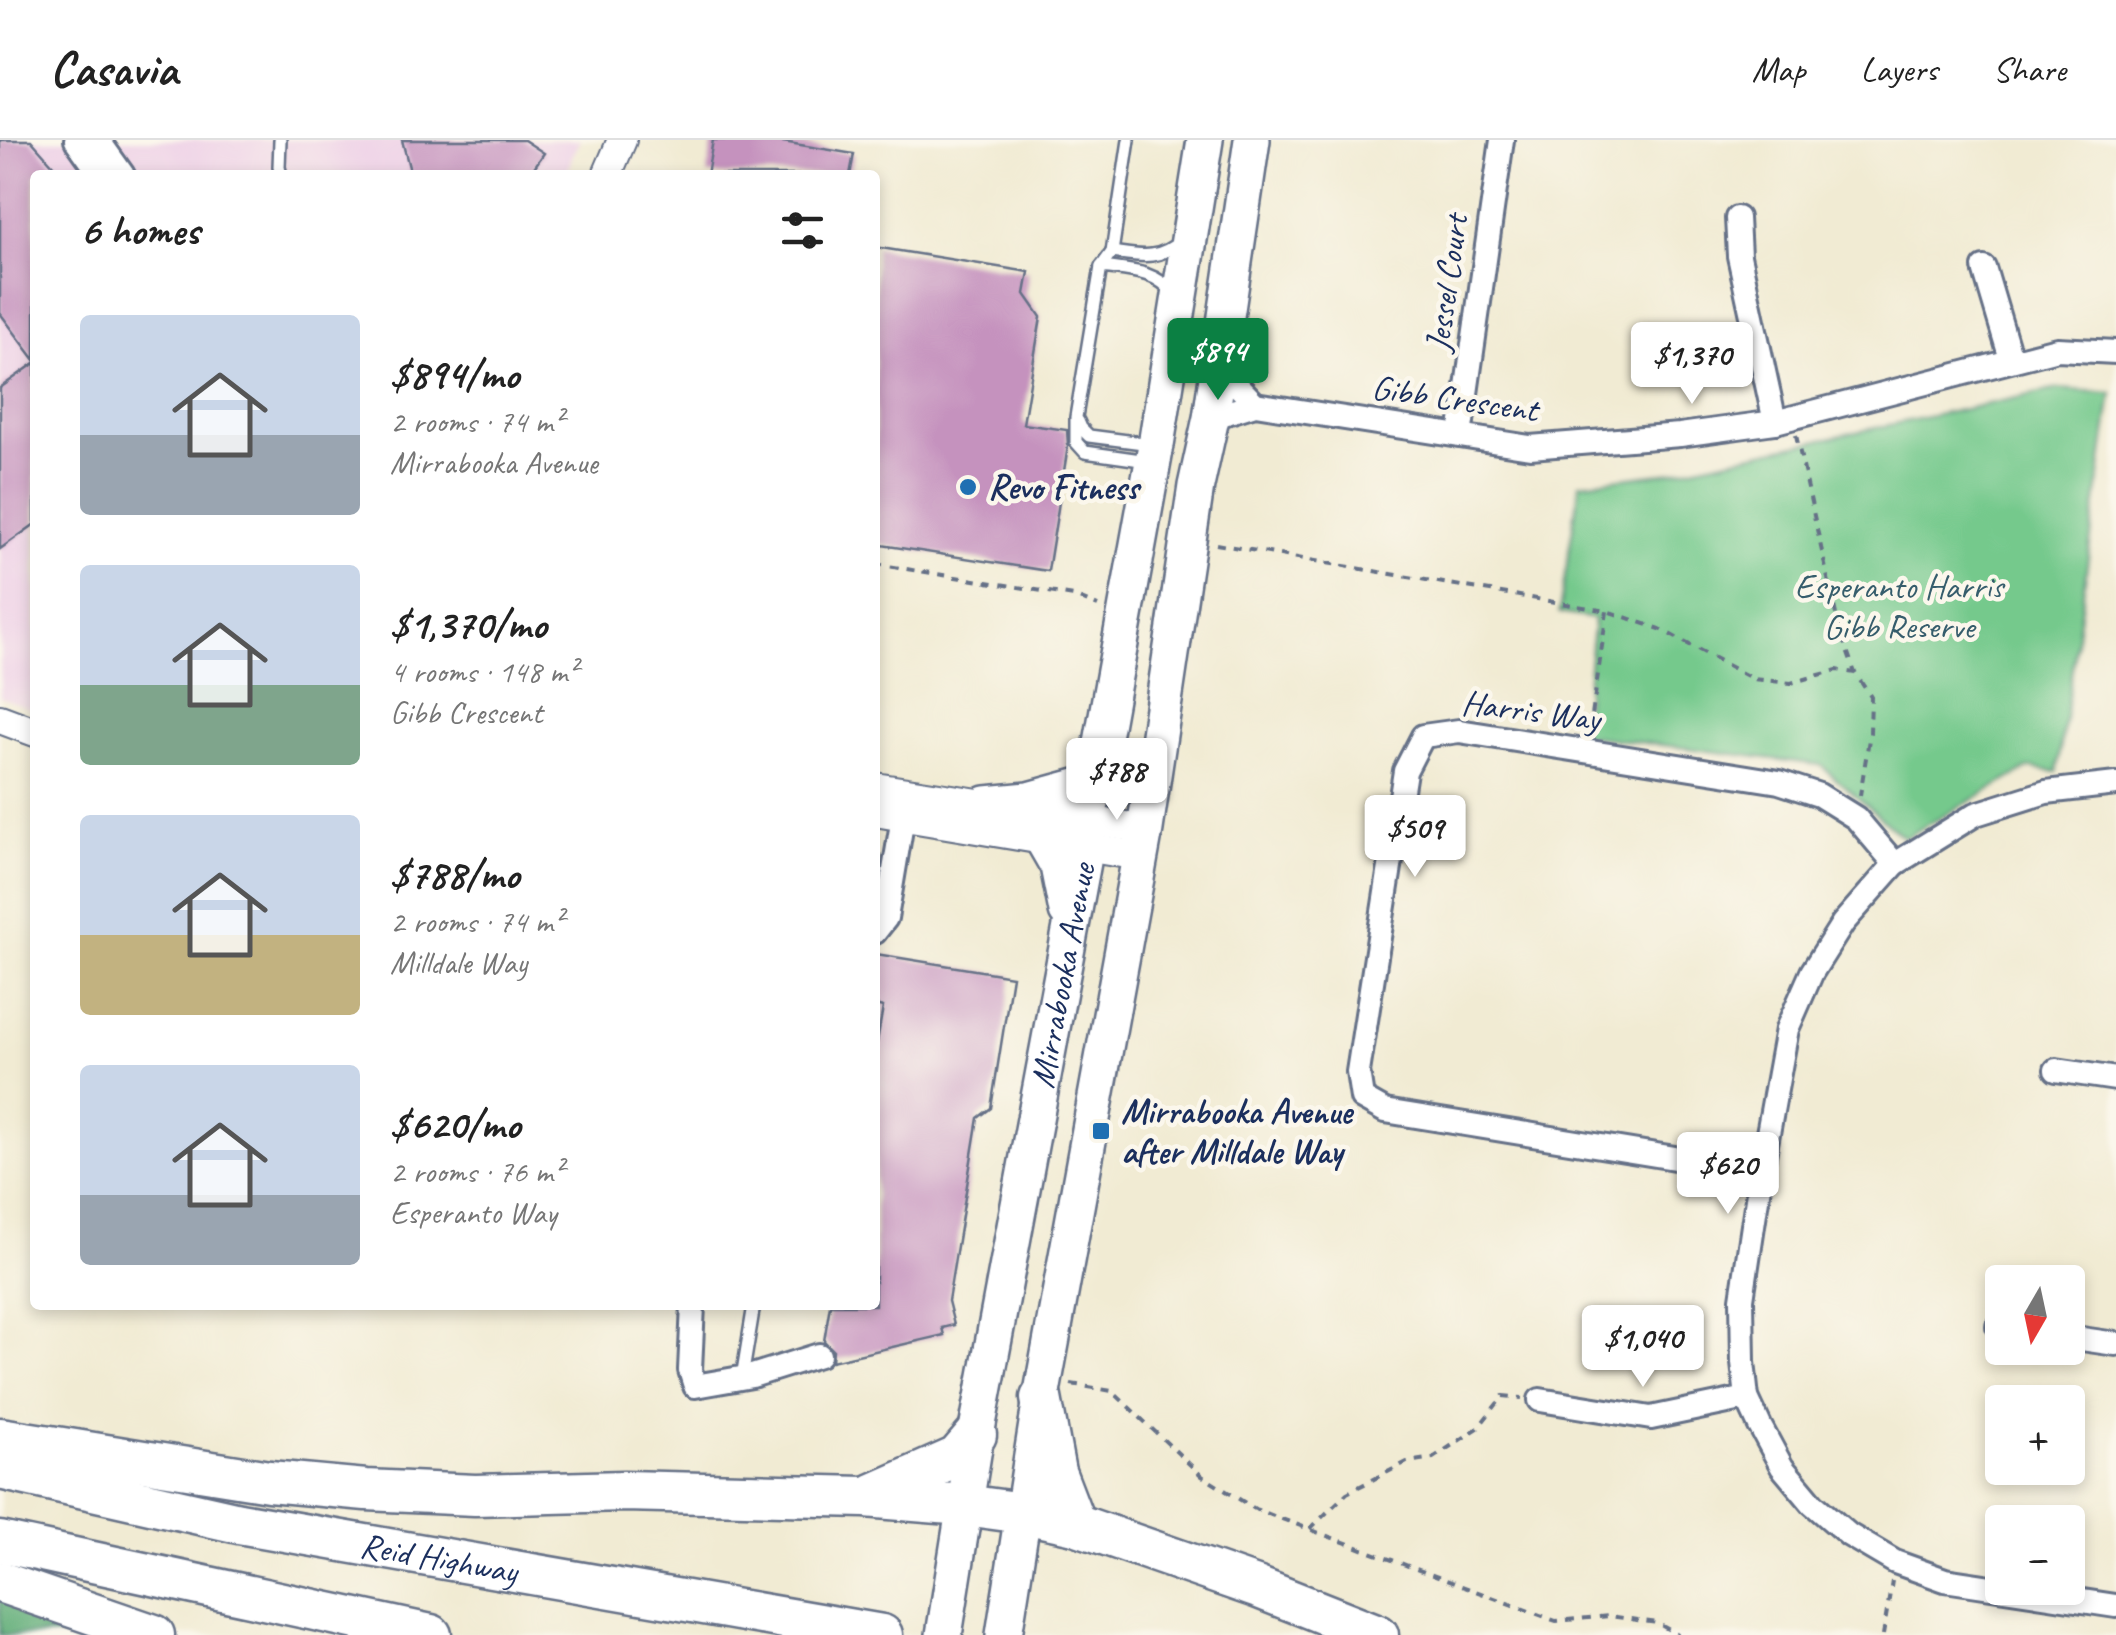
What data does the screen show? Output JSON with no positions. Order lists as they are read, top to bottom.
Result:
{
  "streets": {
    "highway": ["Reid Highway"],
    "main road": ["Mirrabooka Avenue"],
    "street": ["Jessel Court", "Gibb Crescent", "Harris Way"]
  },
  "crossings": [
    ["Jessel Court", "Gibb Crescent"],
    ["Gibb Crescent", "Mirrabooka Avenue"]
  ],
  "parks": ["Esperanto Harris Gibb Reserve"],
  "places": {
    "other": ["Revo Fitness"],
    "transit": ["Mirrabooka Avenue after Milldale Way"]
  },
  "north": "bottom",
  "page": {
    "header": "Casavia",
    "nav": ["Map", "Layers", "Share"],
    "heading": "6 homes",
    "list": [
      {
        "name": "$894/mo",
        "note": "2 rooms · 74 m² · Mirrabooka Avenue"
      },
      {
        "name": "$1,370/mo",
        "note": "4 rooms · 148 m² · Gibb Crescent"
      },
      {
        "name": "$788/mo",
        "note": "2 rooms · 74 m² · Milldale Way"
      },
      {
        "name": "$620/mo",
        "note": "2 rooms · 76 m² · Esperanto Way"
      }
    ],
    "price": [
      "$894",
      "$1,370",
      "$788",
      "$509",
      "$620",
      "$1,040"
    ],
    "map_buttons": ["+", "−"]
  }
}
